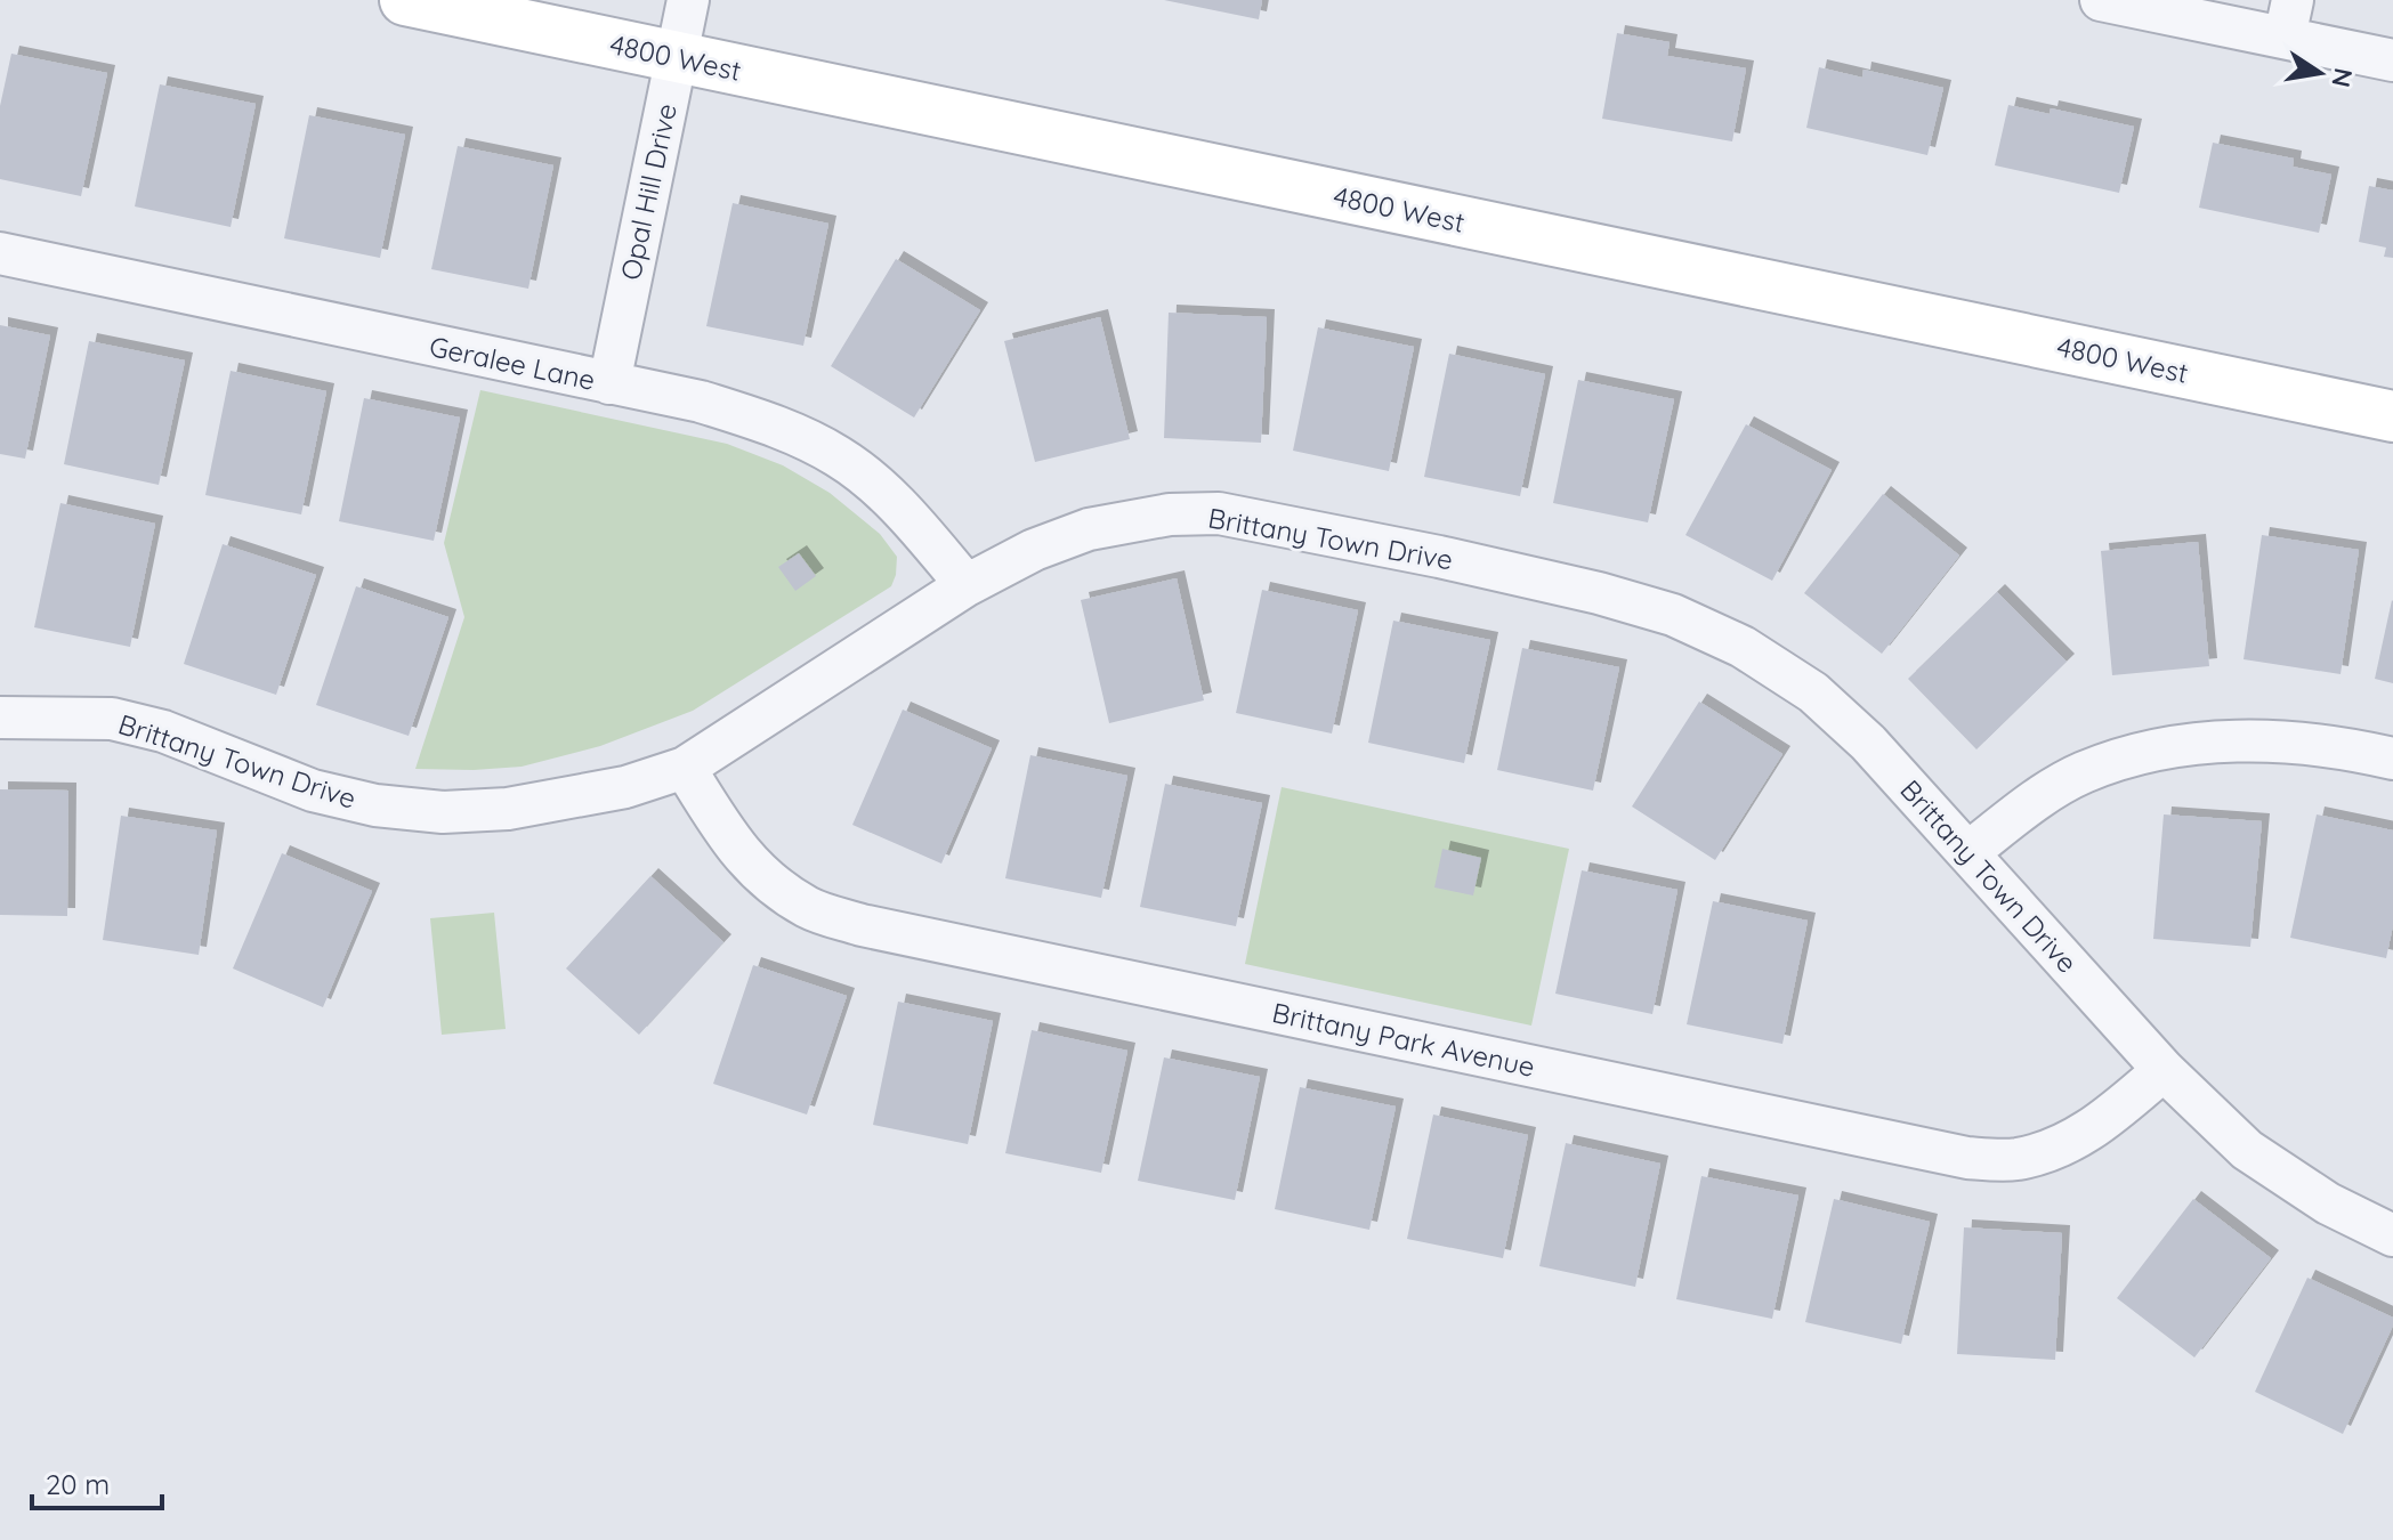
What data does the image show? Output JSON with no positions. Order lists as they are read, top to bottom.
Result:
{
  "streets": {
    "main road": ["4800 West"],
    "street": [
      "Opal Hill Drive",
      "Geralee Lane",
      "Brittany Town Drive",
      "Brittany Park Avenue"
    ]
  },
  "crossings": [
    ["4800 West", "Opal Hill Drive"],
    ["Opal Hill Drive", "Geralee Lane"],
    ["Geralee Lane", "Brittany Town Drive"],
    ["Brittany Town Drive", "Brittany Park Avenue"]
  ],
  "scale_bar": "20 m",
  "north": "right"
}
